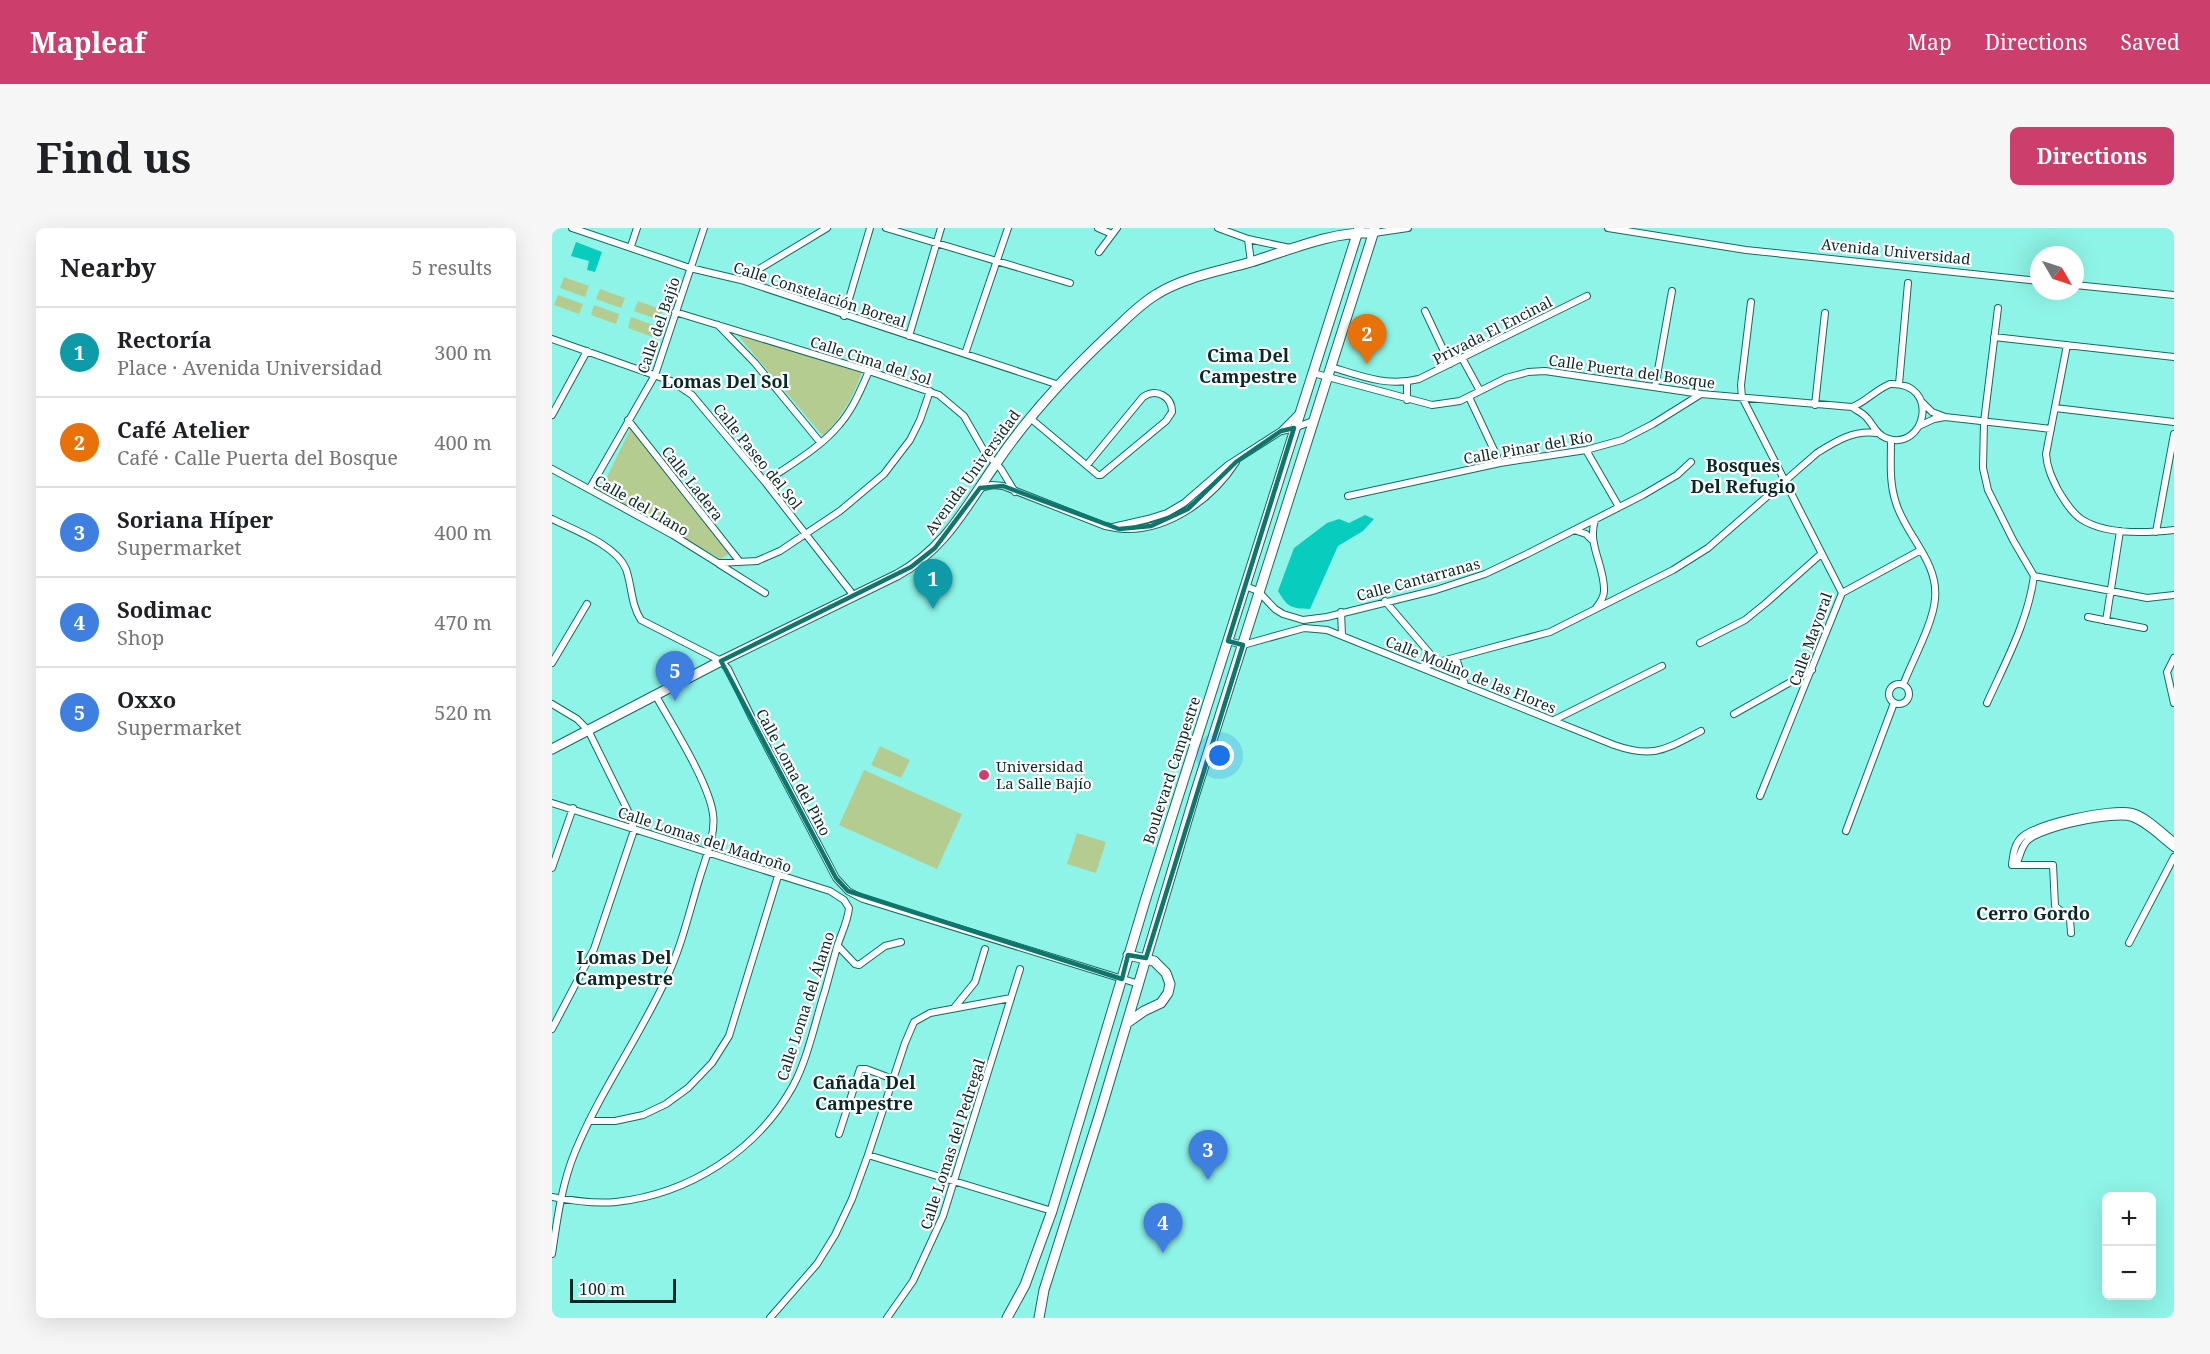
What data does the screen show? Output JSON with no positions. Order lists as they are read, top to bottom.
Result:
{
  "streets": {
    "street": [
      "Avenida Universidad",
      "Calle Constelación Boreal",
      "Calle del Bajío",
      "Privada El Encinal",
      "Calle Cima del Sol",
      "Calle Puerta del Bosque",
      "Calle Pinar del Río",
      "Calle Paseo del Sol",
      "Calle Ladera",
      "Calle del Llano",
      "Calle Cantarranas",
      "Calle Mayoral",
      "Calle Molino de las Flores",
      "Boulevard Campestre",
      "Calle Loma del Pino",
      "Calle Lomas del Madroño",
      "Calle Loma del Álamo",
      "Calle Lomas del Pedregal"
    ]
  },
  "crossings": [
    ["Avenida Universidad", "Calle Constelación Boreal"],
    ["Avenida Universidad", "Calle Cima del Sol"],
    ["Avenida Universidad", "Calle Paseo del Sol"],
    ["Avenida Universidad", "Boulevard Campestre"],
    ["Avenida Universidad", "Calle Loma del Pino"],
    ["Calle Constelación Boreal", "Calle del Bajío"],
    ["Calle del Bajío", "Calle Cima del Sol"],
    ["Calle del Bajío", "Calle Paseo del Sol"],
    ["Calle del Bajío", "Calle Ladera"],
    ["Calle del Bajío", "Calle del Llano"],
    ["Calle Puerta del Bosque", "Calle Pinar del Río"],
    ["Calle Puerta del Bosque", "Calle Mayoral"],
    ["Calle Puerta del Bosque", "Boulevard Campestre"],
    ["Calle Cantarranas", "Boulevard Campestre"],
    ["Calle Molino de las Flores", "Boulevard Campestre"],
    ["Boulevard Campestre", "Calle Loma del Pino"],
    ["Calle Lomas del Madroño", "Calle Loma del Álamo"]
  ],
  "districts": [
    "Cima Del Campestre",
    "Lomas Del Sol",
    "Bosques Del Refugio",
    "Cerro Gordo",
    "Lomas Del Campestre",
    "Cañada Del Campestre"
  ],
  "places": ["Universidad La Salle Bajío"],
  "scale_bar": "100 m",
  "north": "bottom right",
  "page": {
    "header": "Mapleaf",
    "nav": ["Map", "Directions", "Saved"],
    "buttons": "Directions",
    "title": "Find us",
    "heading": ["Nearby", "5 results"],
    "list": [
      {
        "mark": "1",
        "name": "Rectoría",
        "note": "Place · Avenida Universidad",
        "value": "300 m"
      },
      {
        "mark": "2",
        "name": "Café Atelier",
        "note": "Café · Calle Puerta del Bosque",
        "value": "400 m"
      },
      {
        "mark": "3",
        "name": "Soriana Híper",
        "note": "Supermarket",
        "value": "400 m"
      },
      {
        "mark": "4",
        "name": "Sodimac",
        "note": "Shop",
        "value": "470 m"
      },
      {
        "mark": "5",
        "name": "Oxxo",
        "note": "Supermarket",
        "value": "520 m"
      }
    ],
    "pins": [
      "2",
      "1",
      "5",
      "3",
      "4"
    ],
    "map_buttons": ["+", "−"],
    "scale": "100 m"
  }
}
